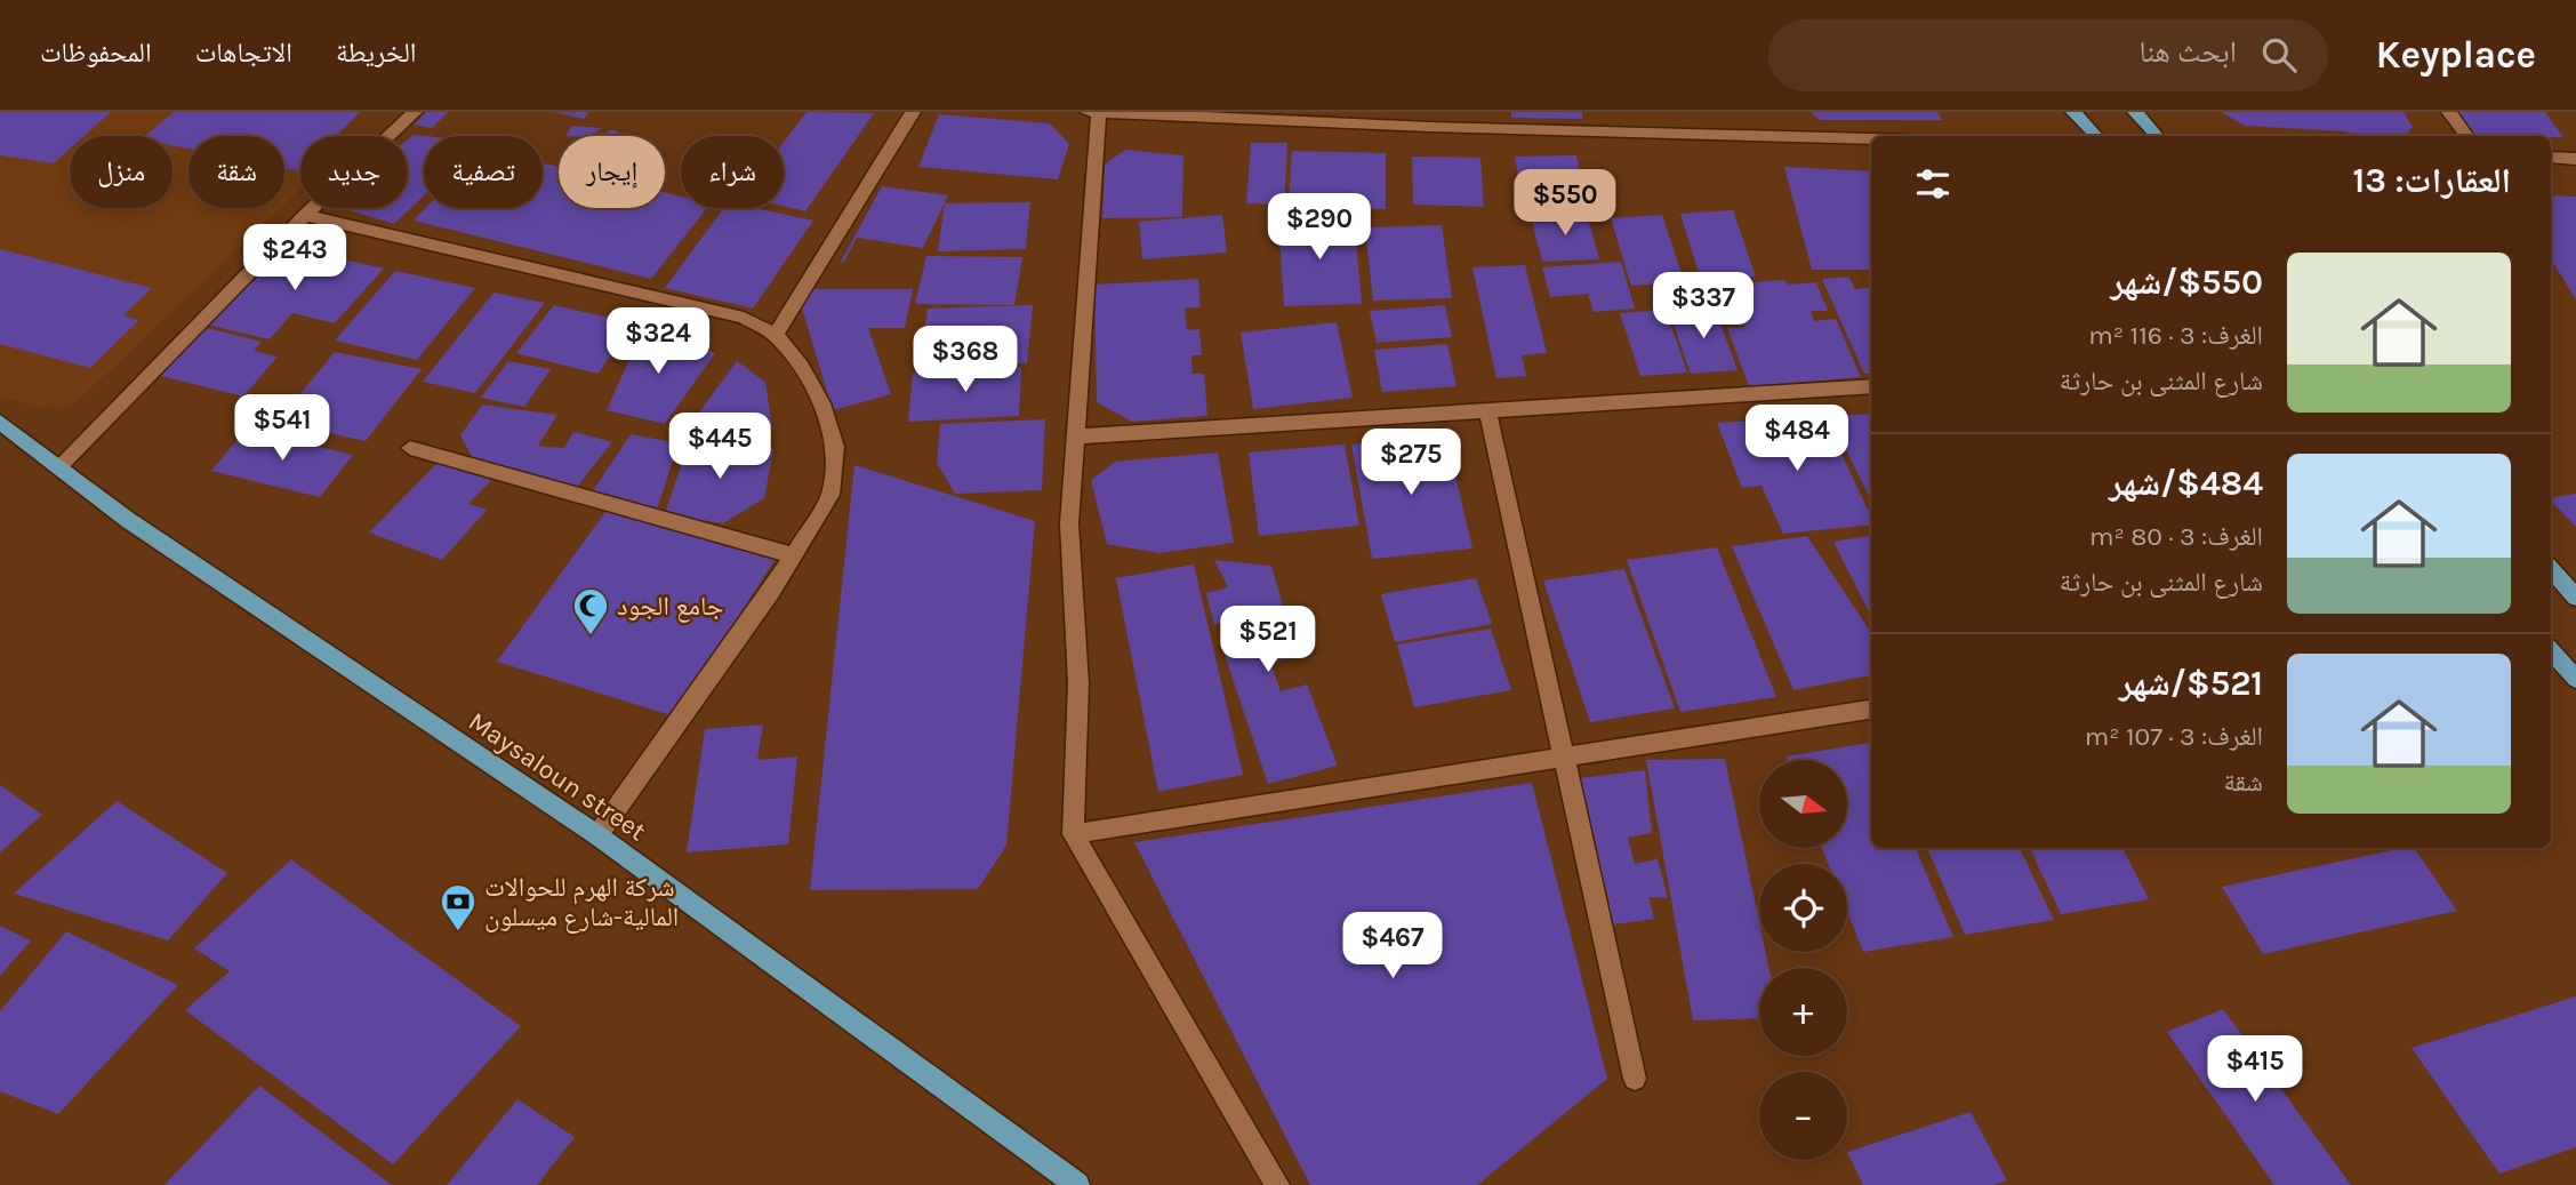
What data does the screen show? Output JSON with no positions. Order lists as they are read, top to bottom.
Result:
{
  "streets": {
    "main road": ["Maysaloun street"]
  },
  "places": {
    "mosque": ["جامع الجود"],
    "bank": ["شركة الهرم للحوالات المالية-شارع ميسلون"]
  },
  "north": "right",
  "page": {
    "header": "Keyplace",
    "search": "ابحث هنا",
    "nav": ["الخريطة", "الاتجاهات", "المحفوظات"],
    "chip": [
      "شراء",
      "إيجار",
      "تصفية",
      "جديد",
      "شقة",
      "منزل"
    ],
    "heading": "العقارات: 13",
    "price": [
      "$550",
      "$290",
      "$243",
      "$337",
      "$324",
      "$368",
      "$541",
      "$484",
      "$445",
      "$275",
      "$521",
      "$467",
      "$415"
    ],
    "list": [
      {
        "name": "$550/شهر",
        "note": "الغرف: 3 · 116 m² · شارع المثنى بن حارثة"
      },
      {
        "name": "$484/شهر",
        "note": "الغرف: 3 · 80 m² · شارع المثنى بن حارثة"
      },
      {
        "name": "$521/شهر",
        "note": "الغرف: 3 · 107 m² · شقة"
      }
    ],
    "map_buttons": ["+", "−"]
  }
}
